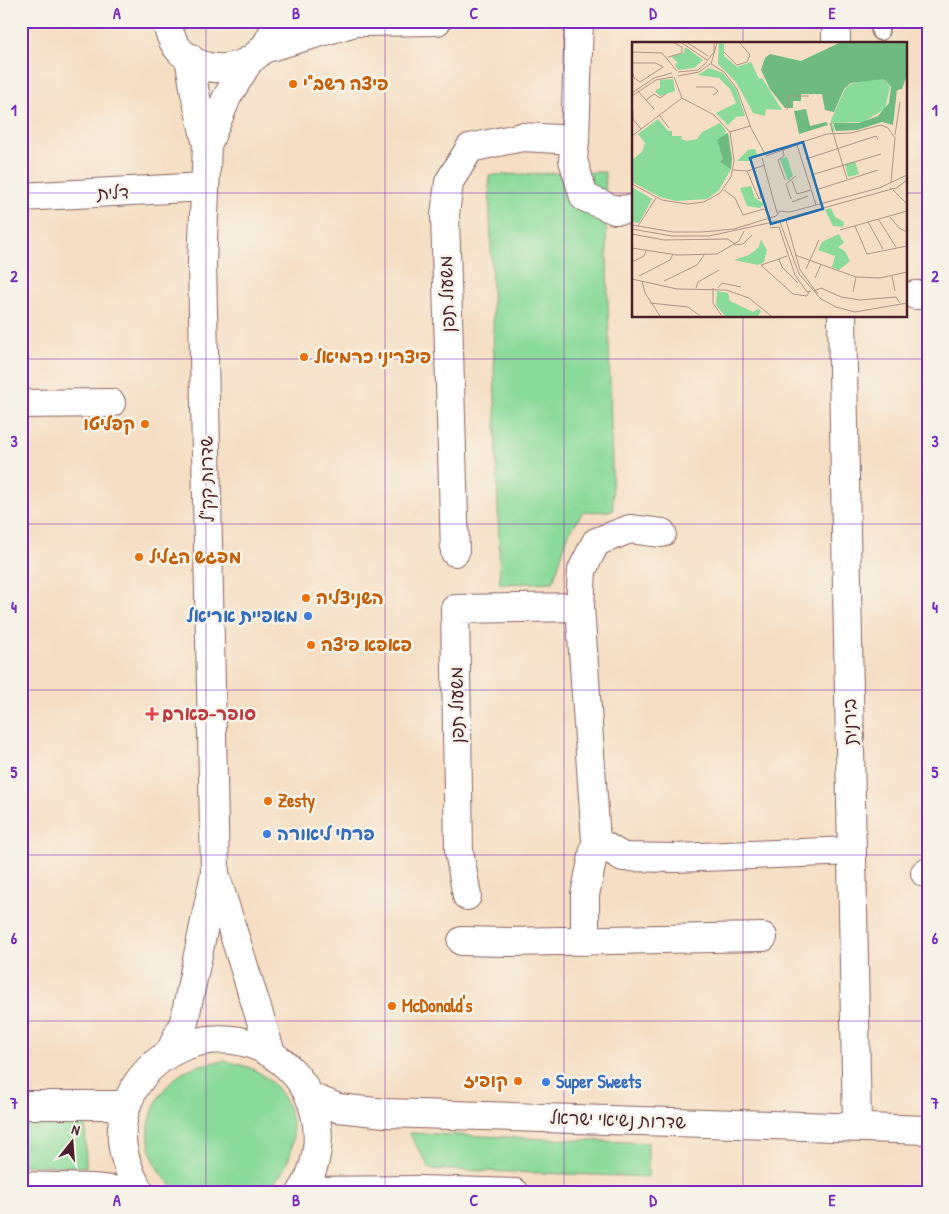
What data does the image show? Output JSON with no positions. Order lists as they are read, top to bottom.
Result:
{
  "streets": {
    "street": [
      "דלית",
      "משעול תפן",
      "שדרות קק\"ל",
      "בירנית",
      "שדרות נשיאי ישראל"
    ]
  },
  "crossings": [
    ["דלית", "שדרות קק\"ל"],
    ["בירנית", "שדרות נשיאי ישראל"]
  ],
  "places": {
    "other": [
      "פיצה רשב\"י",
      "פיצריני כרמיאל",
      "קפליטו",
      "מפגש הגליל",
      "השניצליה",
      "מאפיית אריאל",
      "פאפא פיצה",
      "Zesty",
      "פרחי ליאורה",
      "McDonald's",
      "קופיז",
      "Super Sweets"
    ],
    "health": ["סופר-פארם"]
  },
  "north": "top",
  "grid": {
    "columns": [
      "A",
      "B",
      "C",
      "D",
      "E"
    ],
    "rows": [
      "1",
      "2",
      "3",
      "4",
      "5",
      "6",
      "7"
    ]
  }
}
